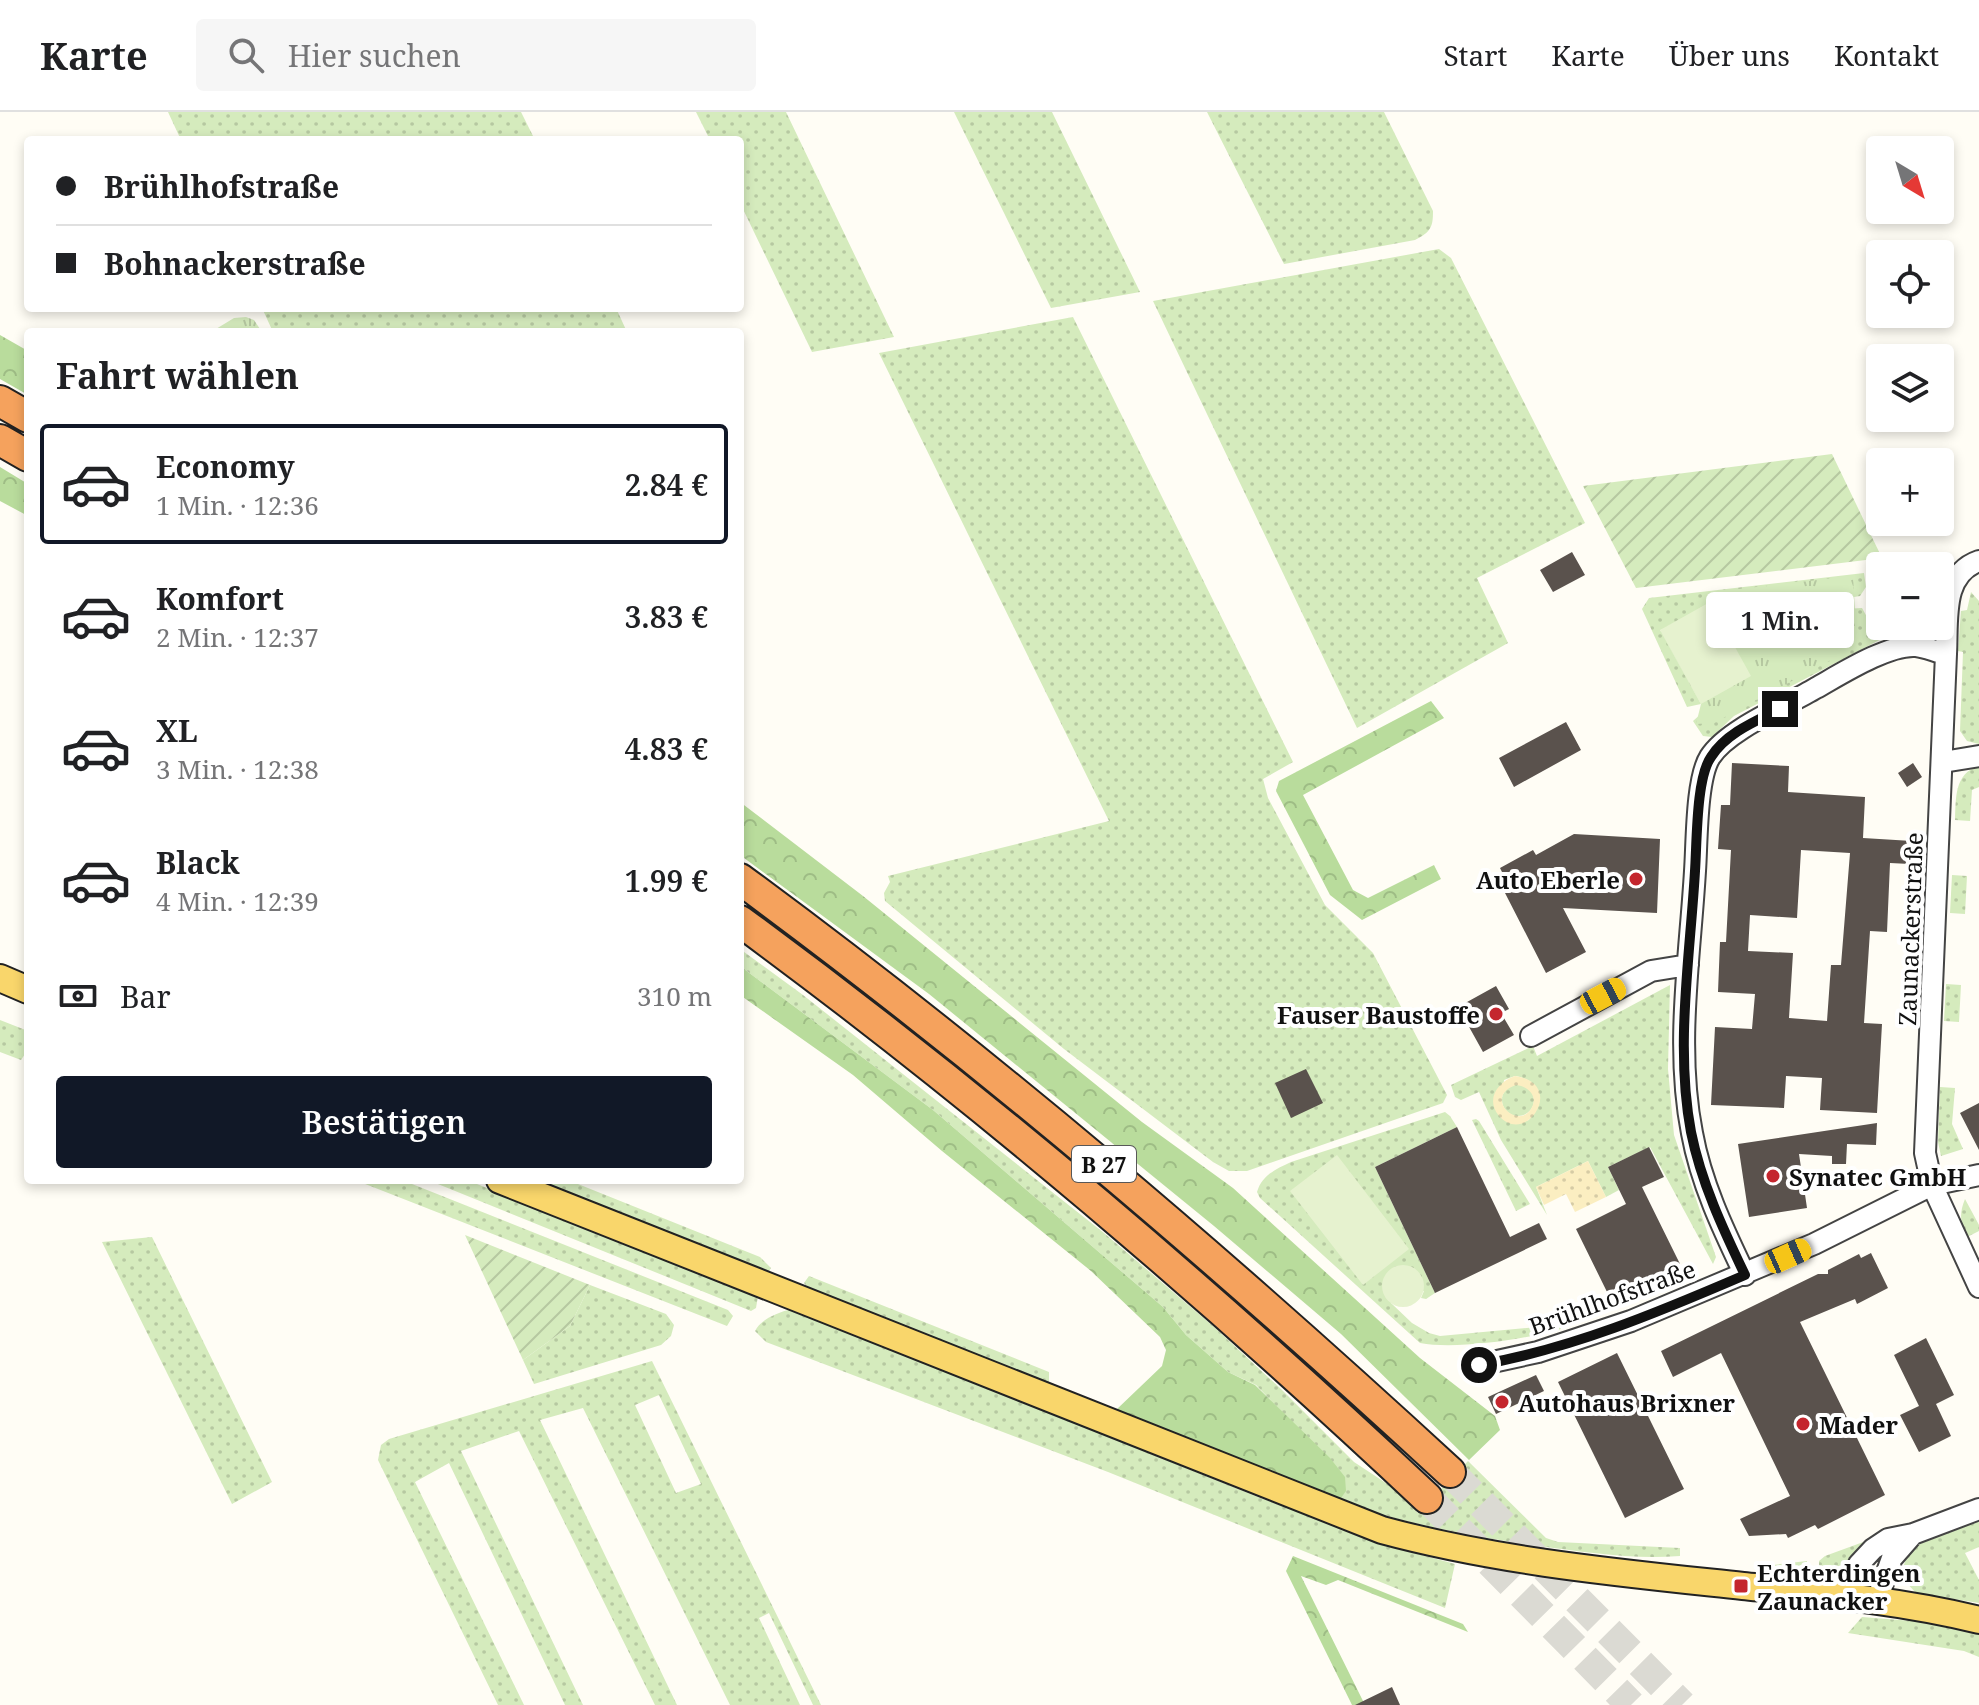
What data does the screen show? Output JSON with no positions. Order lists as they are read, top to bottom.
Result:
{
  "streets": {
    "highway": ["B 27"],
    "street": ["Zaunackerstraße", "Brühlhofstraße"]
  },
  "crossings": [
    ["Zaunackerstraße", "Brühlhofstraße"]
  ],
  "places": {
    "other": [
      "Auto Eberle",
      "Fauser Baustoffe",
      "Synatec GmbH",
      "Autohaus Brixner",
      "Mader"
    ],
    "transit": ["Echterdingen Zaunacker"]
  },
  "north": "bottom right",
  "page": {
    "header": "Karte",
    "search": "Hier suchen",
    "nav": [
      "Start",
      "Karte",
      "Über uns",
      "Kontakt"
    ],
    "map_buttons": ["+", "−"],
    "banner": ["Brühlhofstraße", "Bohnackerstraße"],
    "heading": "Fahrt wählen",
    "list": [
      {
        "name": "Economy",
        "note": "1 Min. · 12:36",
        "value": "2.84 €"
      },
      {
        "name": "Komfort",
        "note": "2 Min. · 12:37",
        "value": "3.83 €"
      },
      {
        "name": "XL",
        "note": "3 Min. · 12:38",
        "value": "4.83 €"
      },
      {
        "name": "Black",
        "note": "4 Min. · 12:39",
        "value": "1.99 €"
      }
    ],
    "bubble": "1 Min.",
    "pay": ["Bar", "310 m"],
    "buttons": "Bestätigen"
  }
}
